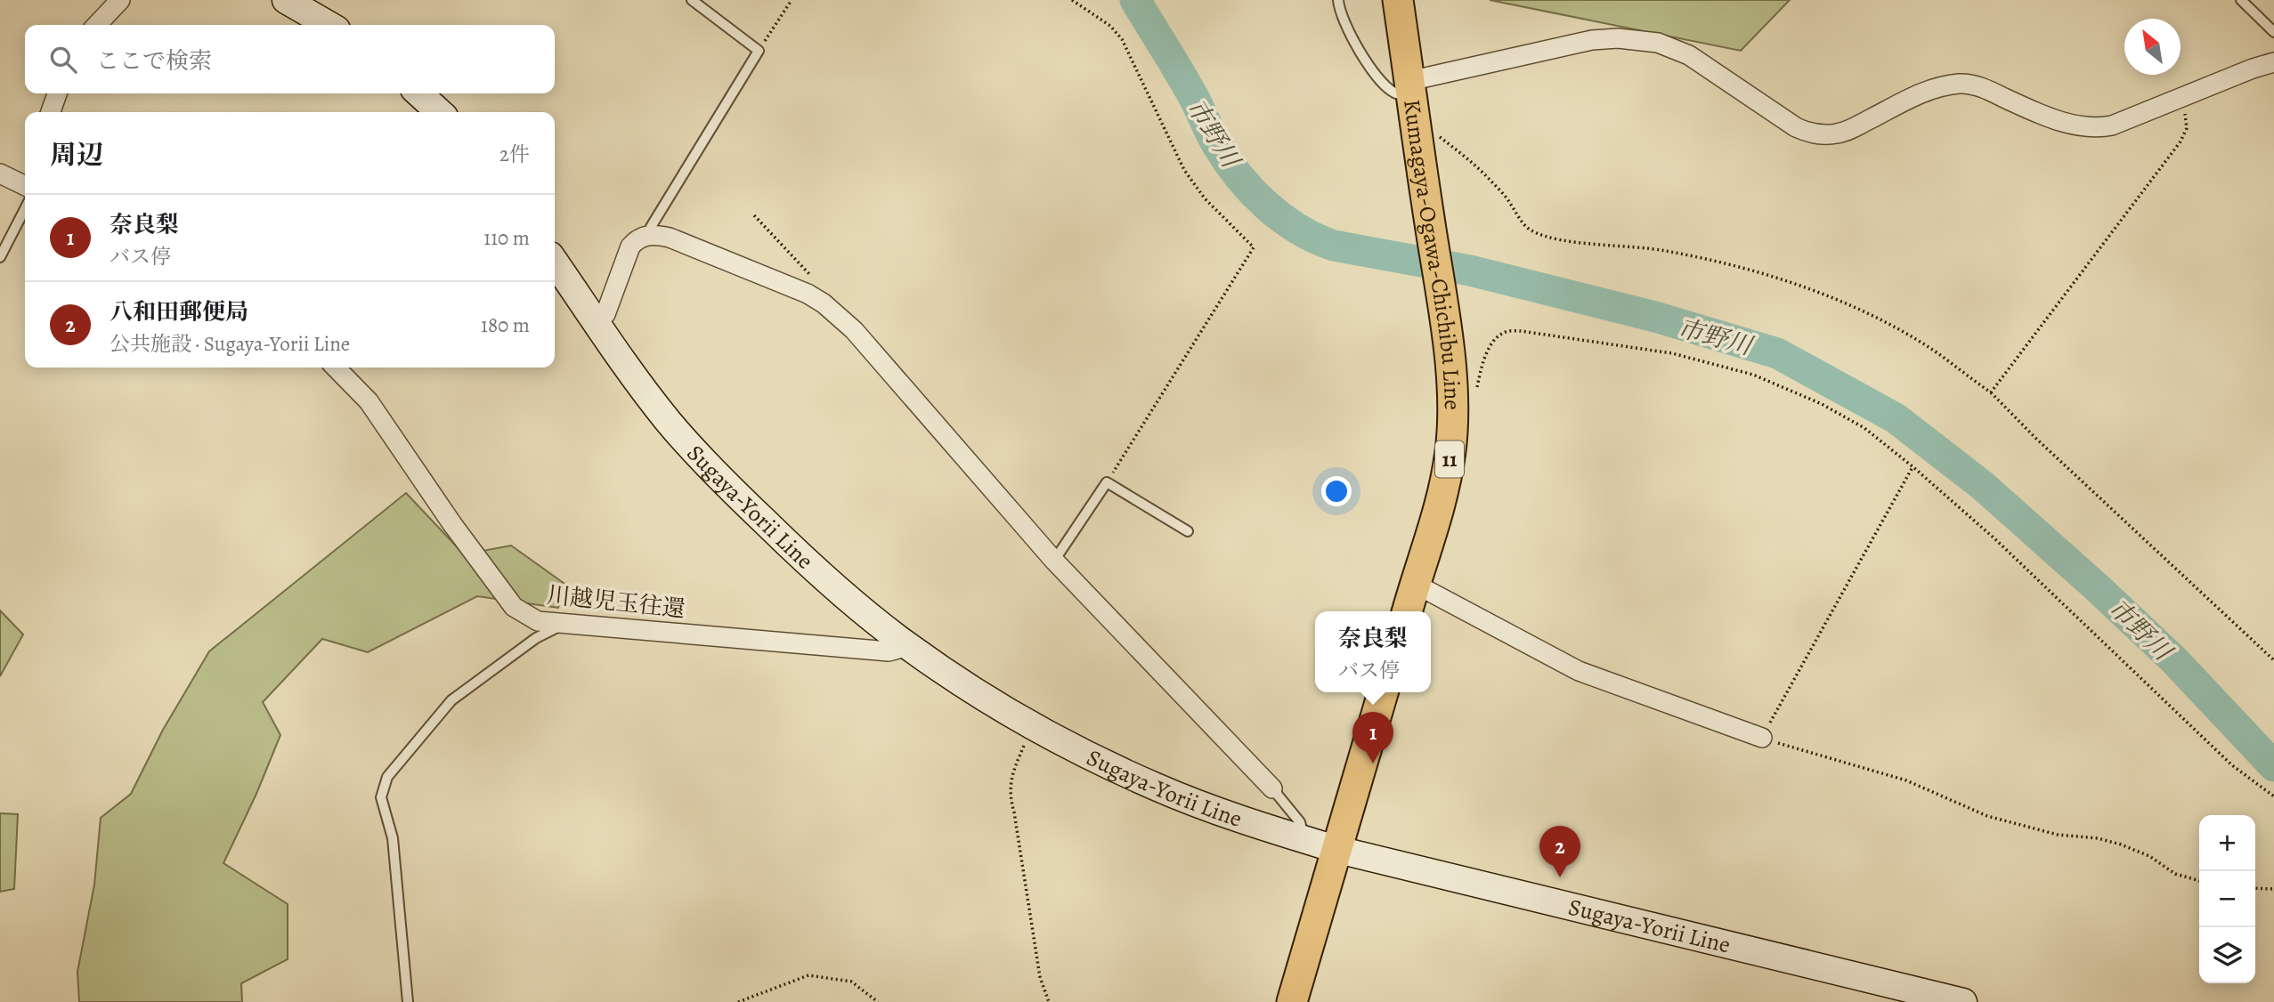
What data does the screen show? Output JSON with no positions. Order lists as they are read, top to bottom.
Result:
{
  "streets": {
    "main road": ["Kumagaya-Ogawa-Chichibu Line", "11", "Sugaya-Yorii Line"],
    "street": ["川越児玉往還"]
  },
  "crossings": [
    ["Sugaya-Yorii Line", "川越児玉往還"]
  ],
  "water": ["市野川"],
  "north": "top left",
  "page": {
    "search": "ここで検索",
    "heading": ["周辺", "2件"],
    "list": [
      {
        "mark": "1",
        "name": "奈良梨",
        "note": "バス停",
        "value": "110 m"
      },
      {
        "mark": "2",
        "name": "八和田郵便局",
        "note": "公共施設 · Sugaya-Yorii Line",
        "value": "180 m"
      }
    ],
    "popup": ["奈良梨", "バス停"],
    "pins": ["1", "2"],
    "map_buttons": ["+", "−"]
  }
}
